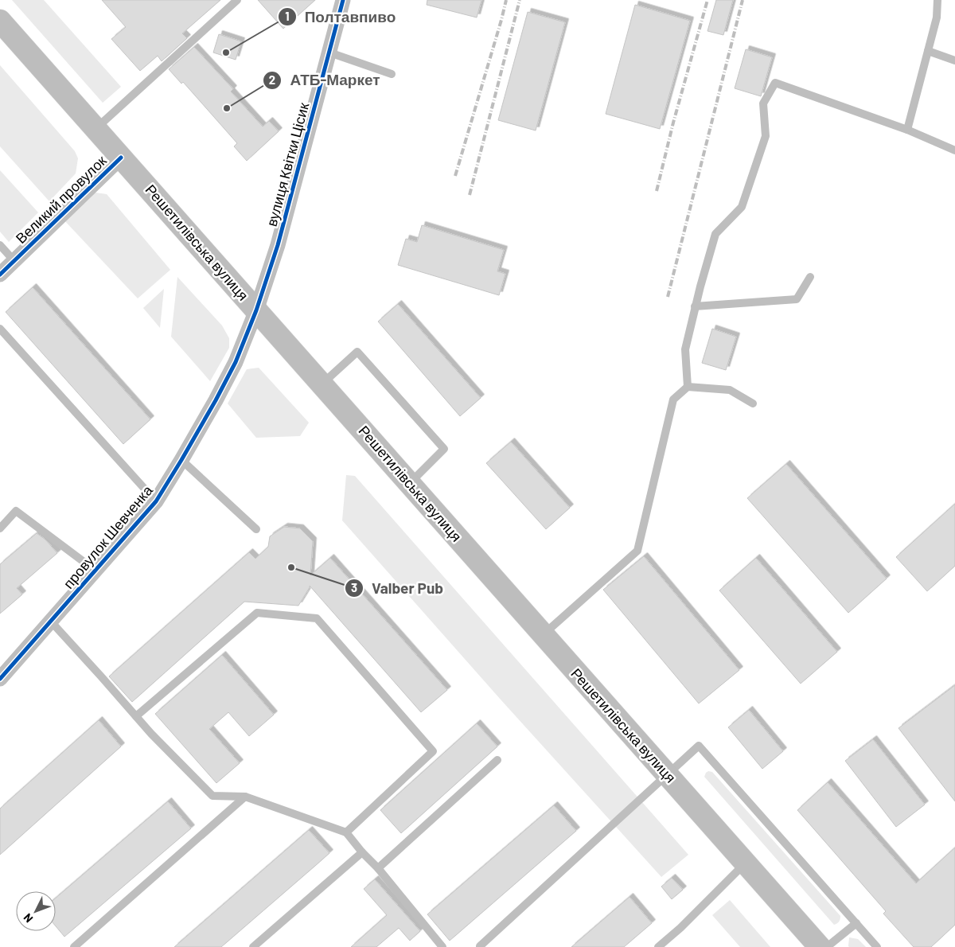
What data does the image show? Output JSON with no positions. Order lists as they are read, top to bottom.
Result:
{
  "streets": {
    "main road": ["Решетилівська вулиця"],
    "street": ["вулиця Квітки Цісик", "Великий провулок", "провулок Шевченка"]
  },
  "crossings": [
    ["вулиця Квітки Цісик", "Решетилівська вулиця"],
    ["вулиця Квітки Цісик", "провулок Шевченка"],
    ["Великий провулок", "Решетилівська вулиця"],
    ["Решетилівська вулиця", "провулок Шевченка"]
  ],
  "places": ["Полтавпиво", "АТБ-Маркет", "Valber Pub"],
  "north": "bottom left"
}
